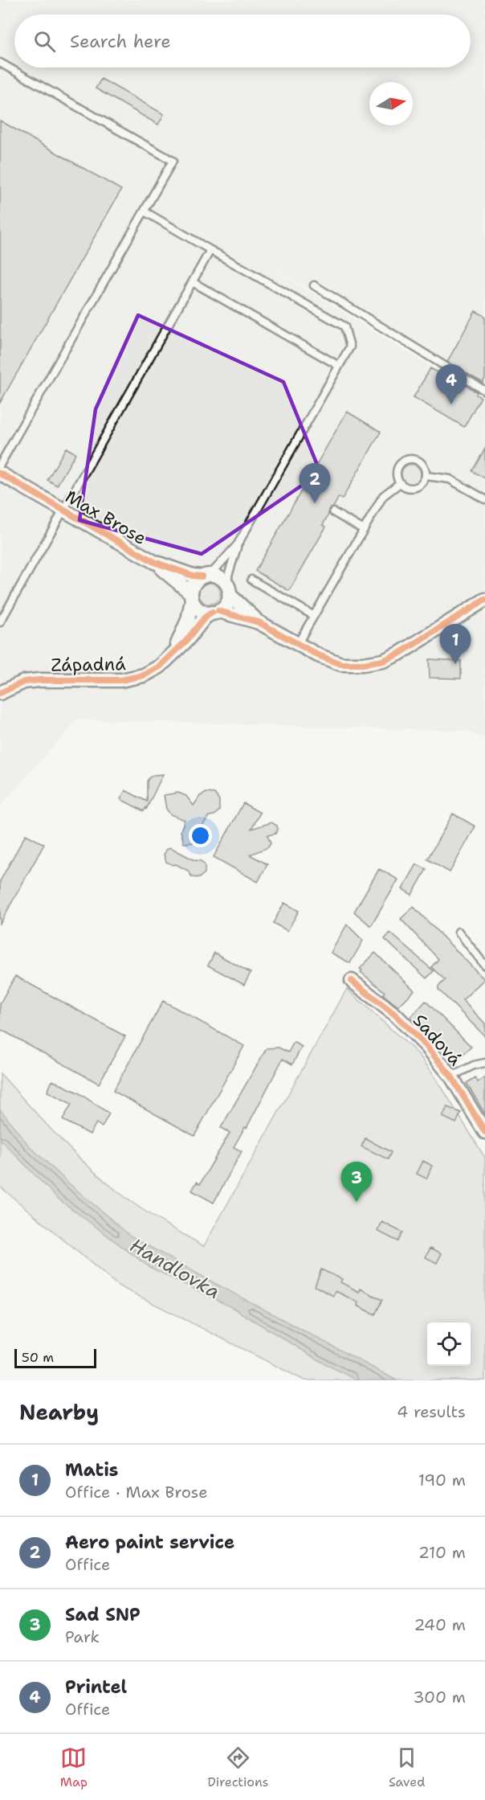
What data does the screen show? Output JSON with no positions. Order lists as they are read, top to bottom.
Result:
{
  "streets": {
    "street": ["Max Brose", "Západná", "Sadová"]
  },
  "crossings": [
    ["Max Brose", "Západná"]
  ],
  "water": ["Handlovka"],
  "scale_bar": "50 m",
  "north": "right",
  "page": {
    "search": "Search here",
    "pins": [
      "4",
      "2",
      "1",
      "3"
    ],
    "scale": "50 m",
    "heading": ["Nearby", "4 results"],
    "list": [
      {
        "mark": "1",
        "name": "Matis",
        "note": "Office · Max Brose",
        "value": "190 m"
      },
      {
        "mark": "2",
        "name": "Aero paint service",
        "note": "Office",
        "value": "210 m"
      },
      {
        "mark": "3",
        "name": "Sad SNP",
        "note": "Park",
        "value": "240 m"
      },
      {
        "mark": "4",
        "name": "Printel",
        "note": "Office",
        "value": "300 m"
      }
    ],
    "nav": ["Map", "Directions", "Saved"]
  }
}
